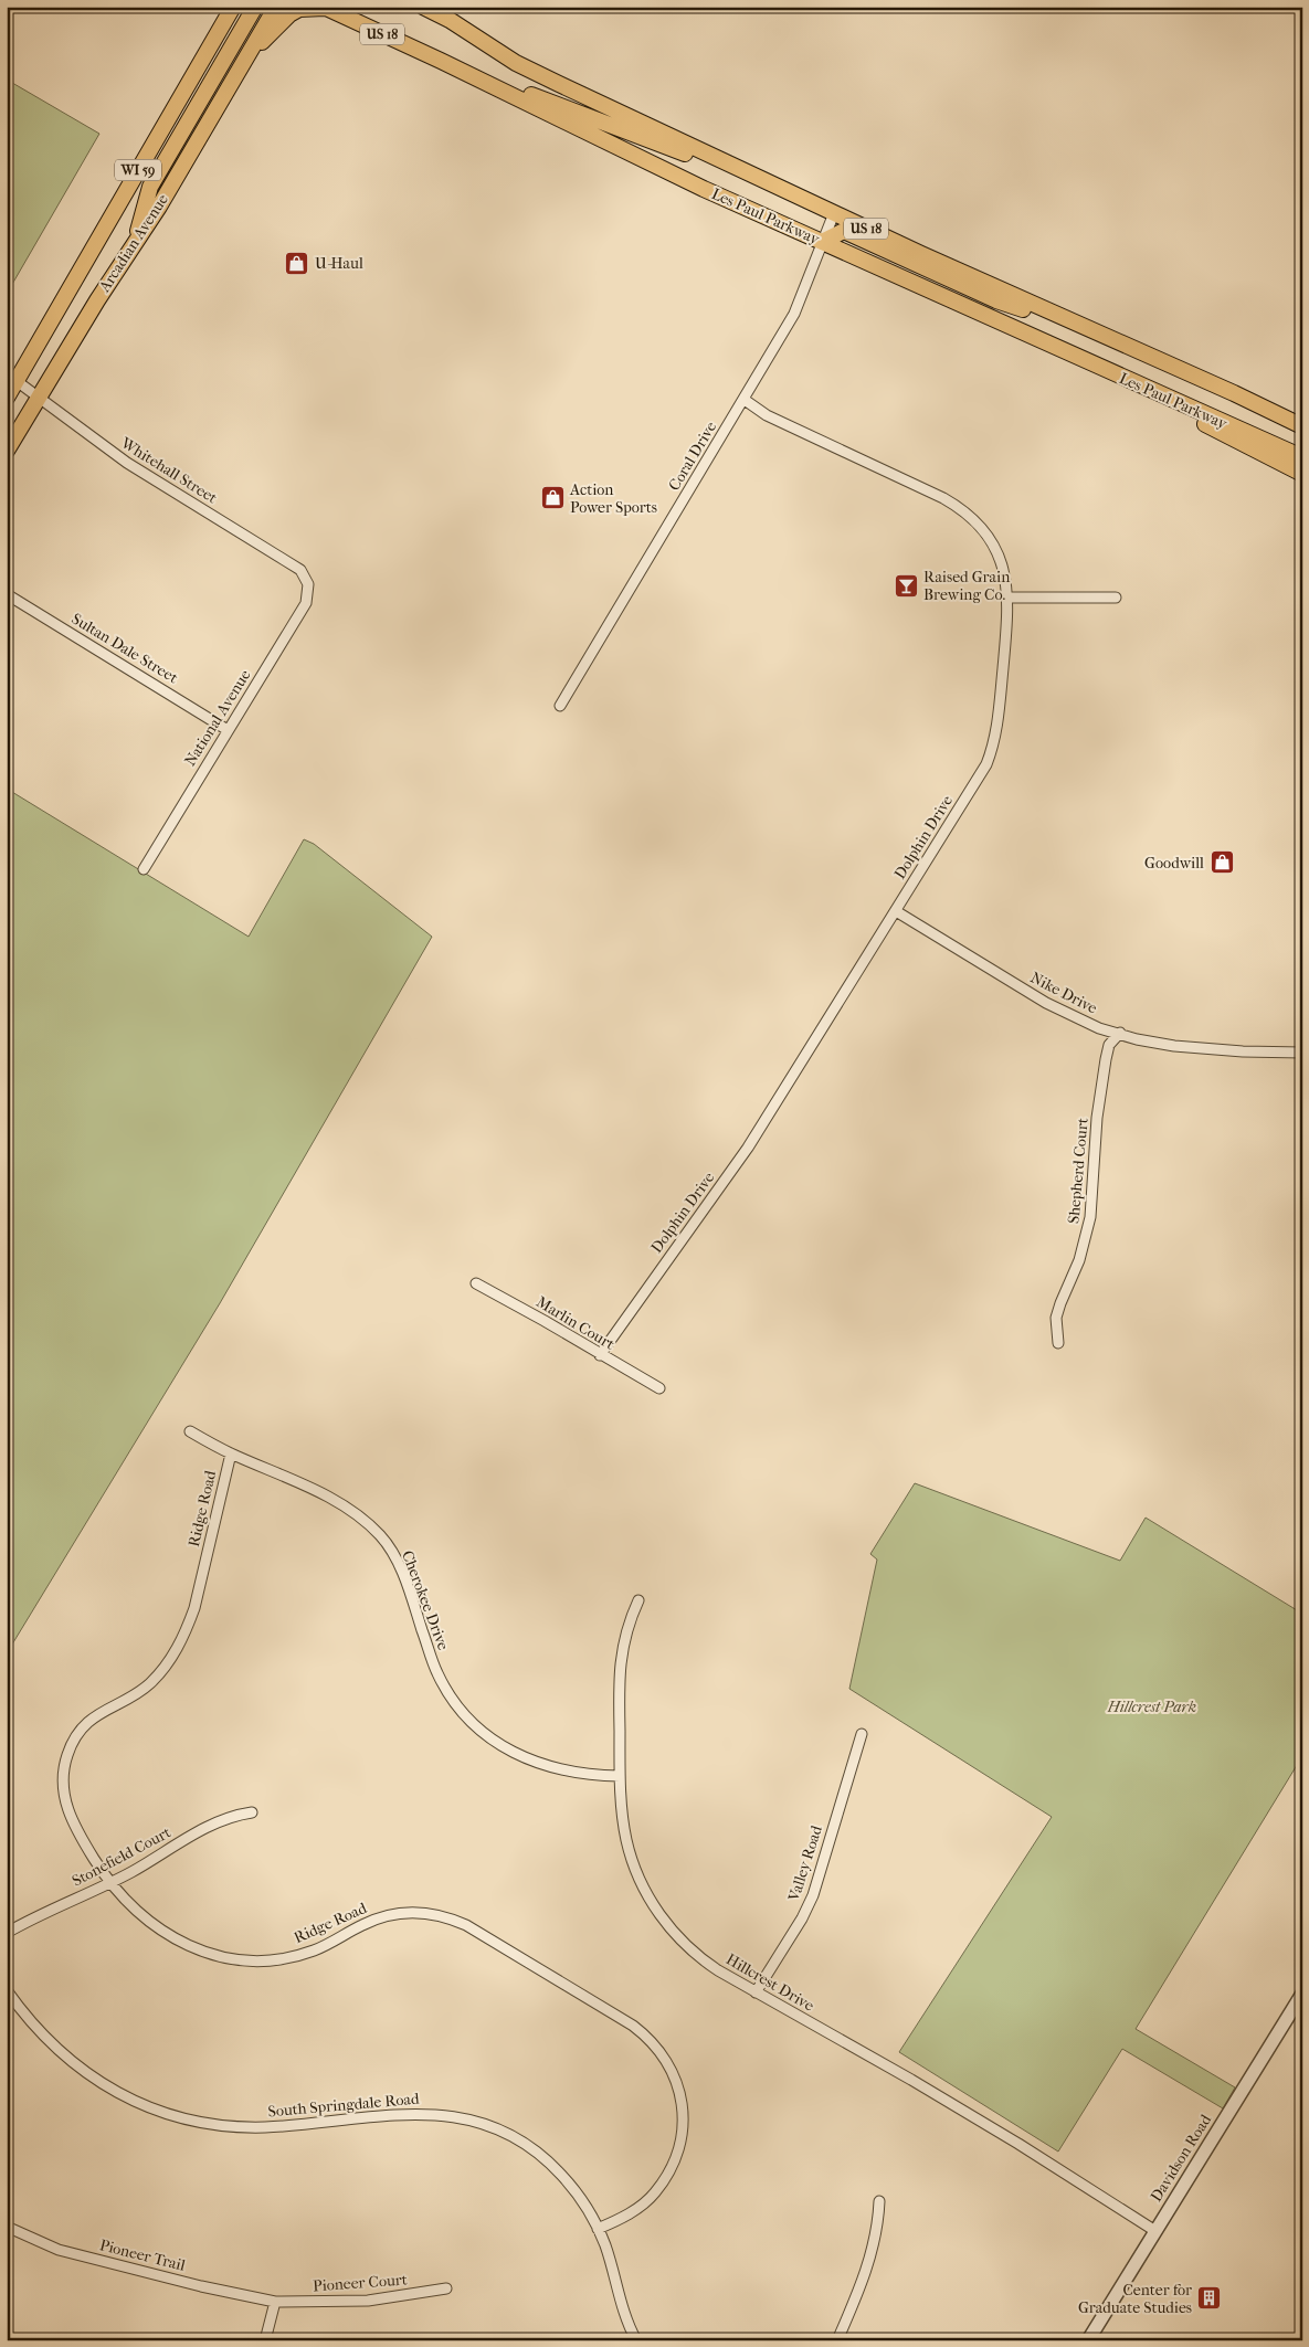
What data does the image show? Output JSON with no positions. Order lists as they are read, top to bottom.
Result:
{
  "streets": {
    "main road": [
      "US 18",
      "WI 59",
      "Les Paul Parkway",
      "Arcadian Avenue"
    ],
    "street": [
      "Coral Drive",
      "Whitehall Street",
      "Sultan Dale Street",
      "National Avenue",
      "Dolphin Drive",
      "Nike Drive",
      "Shepherd Court",
      "Marlin Court",
      "Ridge Road",
      "Cherokee Drive",
      "Stonefield Court",
      "Valley Road",
      "Hillcrest Drive",
      "South Springdale Road",
      "Davidson Road",
      "Pioneer Trail",
      "Pioneer Court"
    ]
  },
  "crossings": [
    ["WI 59", "Arcadian Avenue"],
    ["Les Paul Parkway", "Coral Drive"],
    ["Arcadian Avenue", "Whitehall Street"],
    ["Coral Drive", "Dolphin Drive"],
    ["Whitehall Street", "National Avenue"],
    ["Sultan Dale Street", "National Avenue"],
    ["Dolphin Drive", "Nike Drive"],
    ["Dolphin Drive", "Marlin Court"],
    ["Nike Drive", "Shepherd Court"],
    ["Ridge Road", "Cherokee Drive"],
    ["Ridge Road", "Stonefield Court"],
    ["Ridge Road", "South Springdale Road"],
    ["Cherokee Drive", "Hillcrest Drive"],
    ["Valley Road", "Hillcrest Drive"],
    ["Hillcrest Drive", "Davidson Road"],
    ["Pioneer Trail", "Pioneer Court"]
  ],
  "parks": ["Hillcrest Park"],
  "places": {
    "shop": ["U-Haul", "Action Power Sports", "Goodwill"],
    "bar": ["Raised Grain Brewing Co."],
    "building": ["Center for Graduate Studies"]
  }
}
